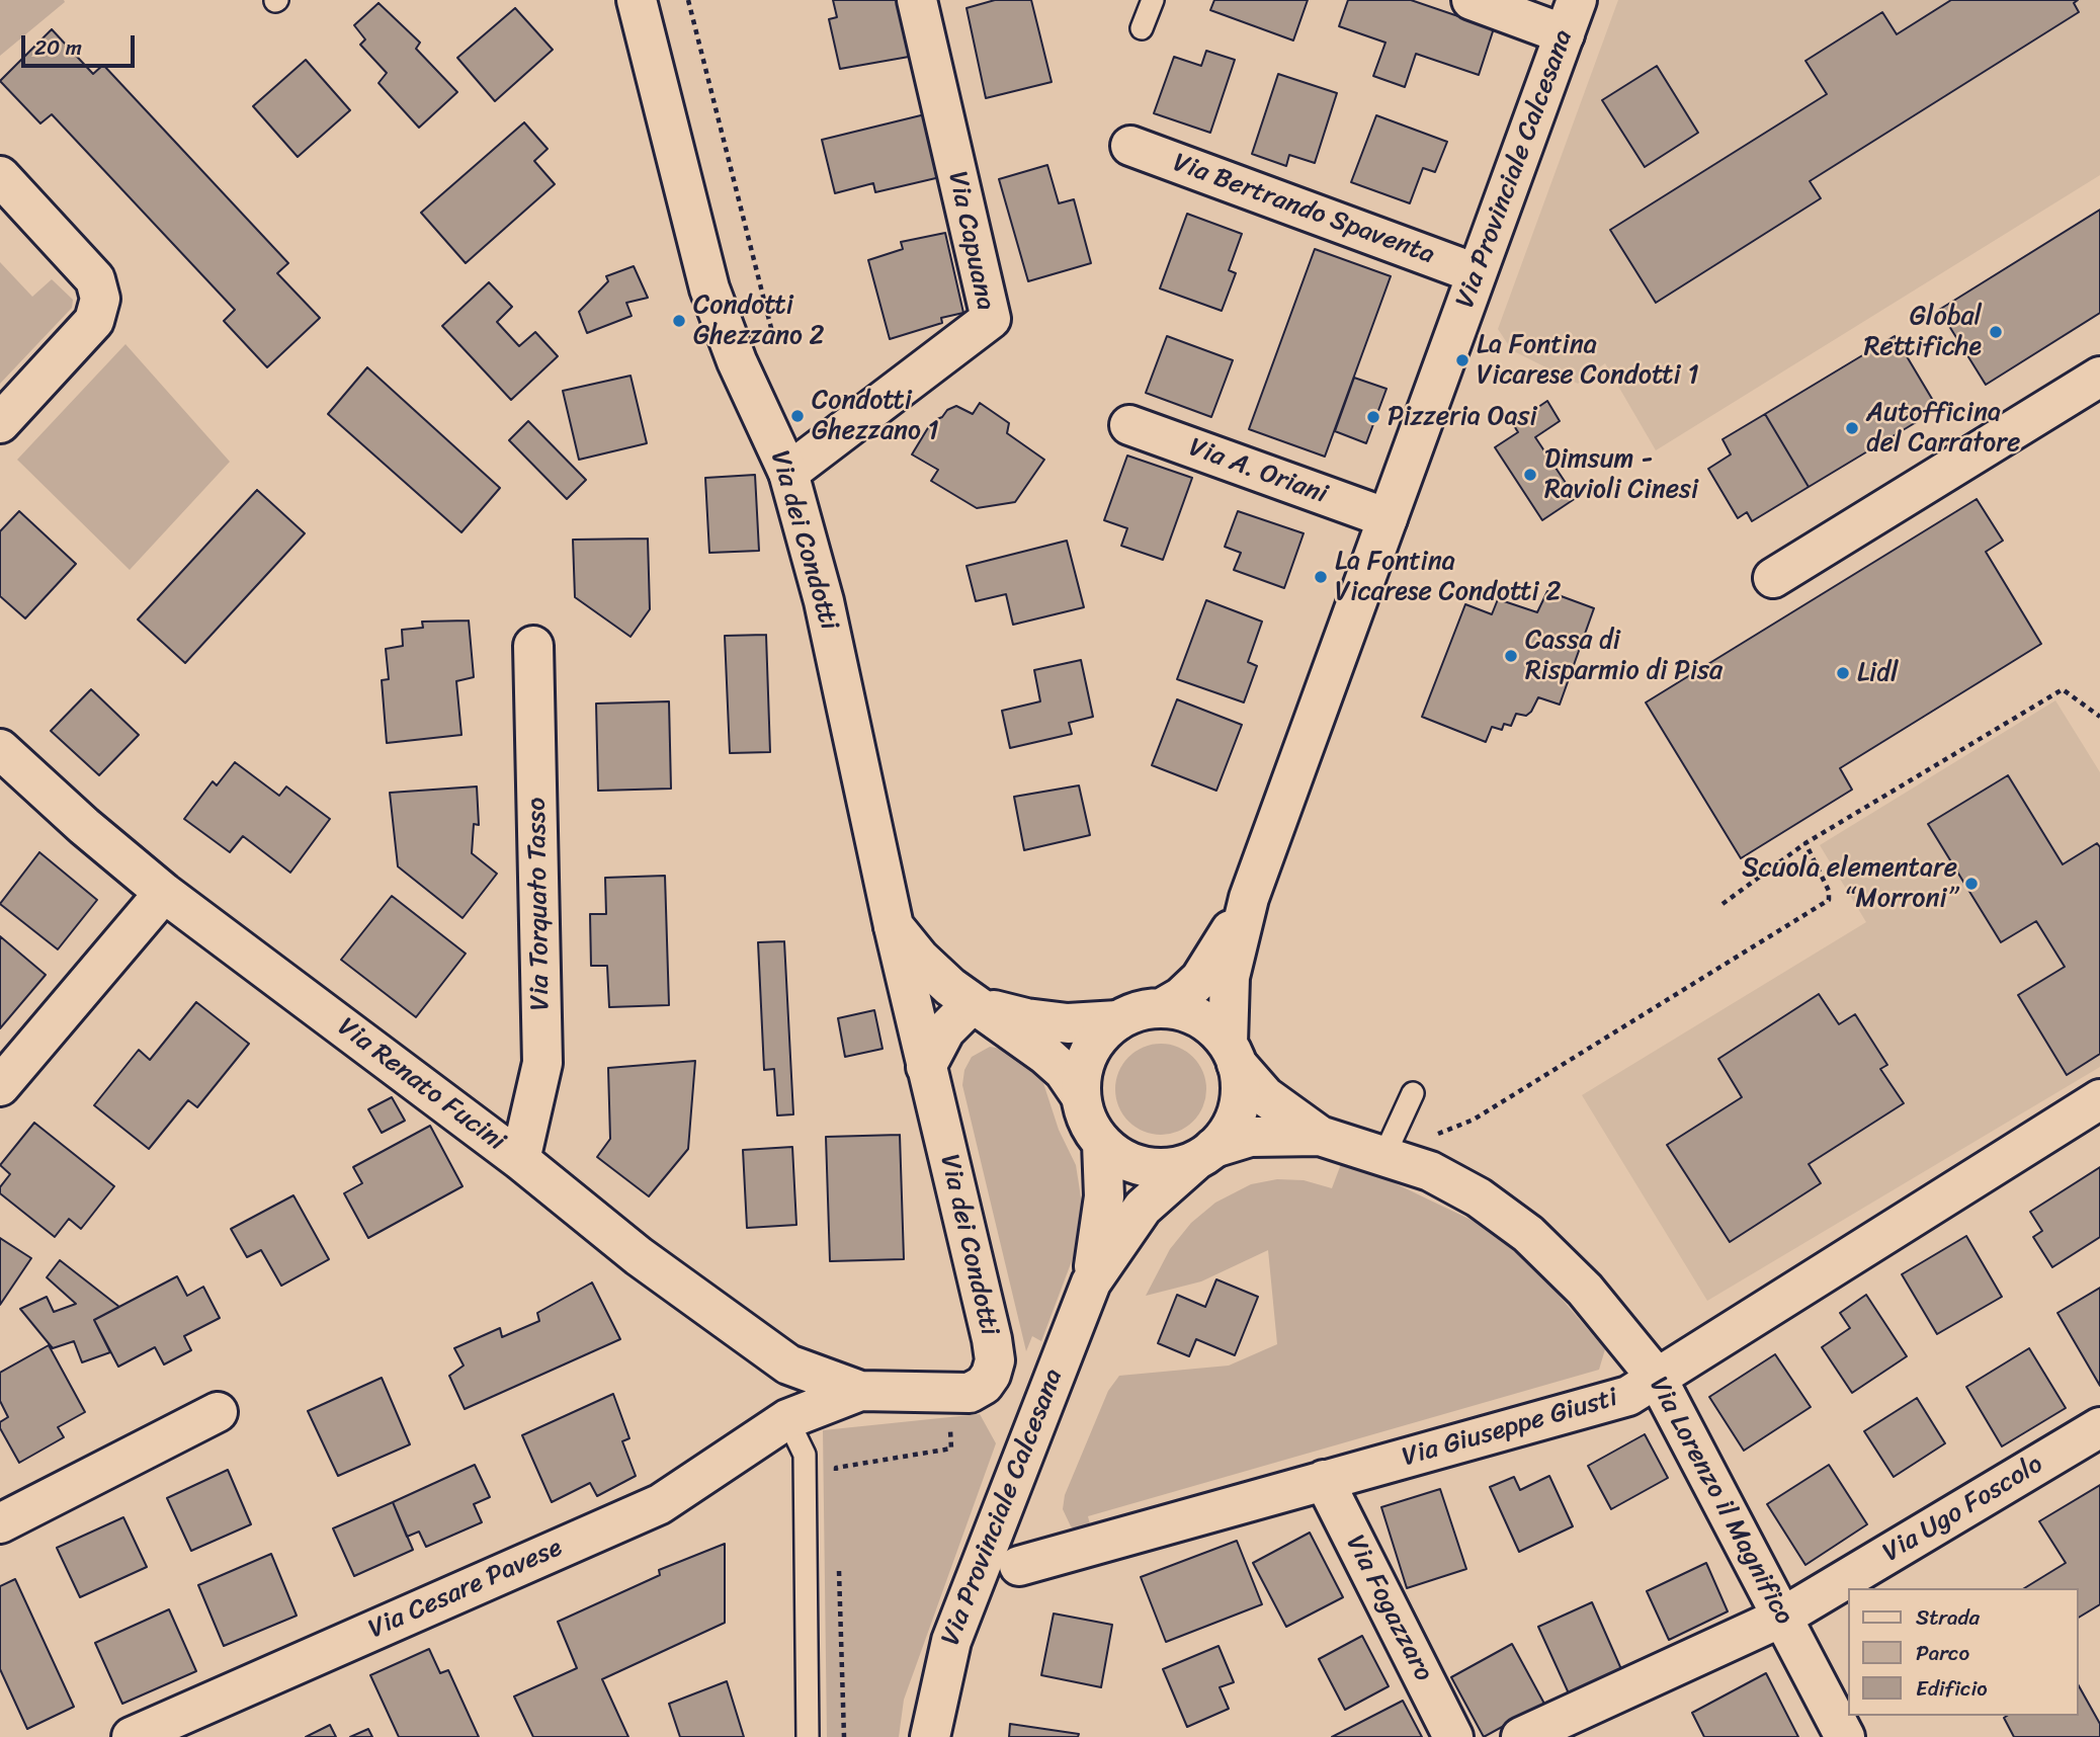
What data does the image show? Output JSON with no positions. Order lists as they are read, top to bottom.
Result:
{
  "streets": {
    "street": [
      "Via Provinciale Calcesana",
      "Via Bertrando Spaventa",
      "Via Capuana",
      "Via A. Oriani",
      "Via dei Condotti",
      "Via Torquato Tasso",
      "Via Renato Fucini",
      "Via Giuseppe Giusti",
      "Via Lorenzo il Magnifico",
      "Via Ugo Foscolo",
      "Via Cesare Pavese",
      "Via Fogazzaro"
    ]
  },
  "crossings": [
    ["Via Provinciale Calcesana", "Via Bertrando Spaventa"],
    ["Via Provinciale Calcesana", "Via A. Oriani"],
    ["Via Provinciale Calcesana", "Via dei Condotti"],
    ["Via Provinciale Calcesana", "Via Lorenzo il Magnifico"],
    ["Via Capuana", "Via dei Condotti"],
    ["Via dei Condotti", "Via Renato Fucini"],
    ["Via dei Condotti", "Via Lorenzo il Magnifico"],
    ["Via dei Condotti", "Via Cesare Pavese"],
    ["Via Torquato Tasso", "Via Renato Fucini"],
    ["Via Renato Fucini", "Via Cesare Pavese"],
    ["Via Giuseppe Giusti", "Via Lorenzo il Magnifico"],
    ["Via Giuseppe Giusti", "Via Fogazzaro"],
    ["Via Lorenzo il Magnifico", "Via Ugo Foscolo"]
  ],
  "places": [
    "Condotti Ghezzano 2",
    "Global Rettifiche",
    "La Fontina Vicarese Condotti 1",
    "Condotti Ghezzano 1",
    "Pizzeria Oasi",
    "Autofficina del Carratore",
    "Dimsum - Ravioli Cinesi",
    "La Fontina Vicarese Condotti 2",
    "Cassa di Risparmio di Pisa",
    "Lidl",
    "Scuola elementare “Morroni”"
  ],
  "legend": ["Strada", "Parco", "Edificio"],
  "scale_bar": "20 m"
}
